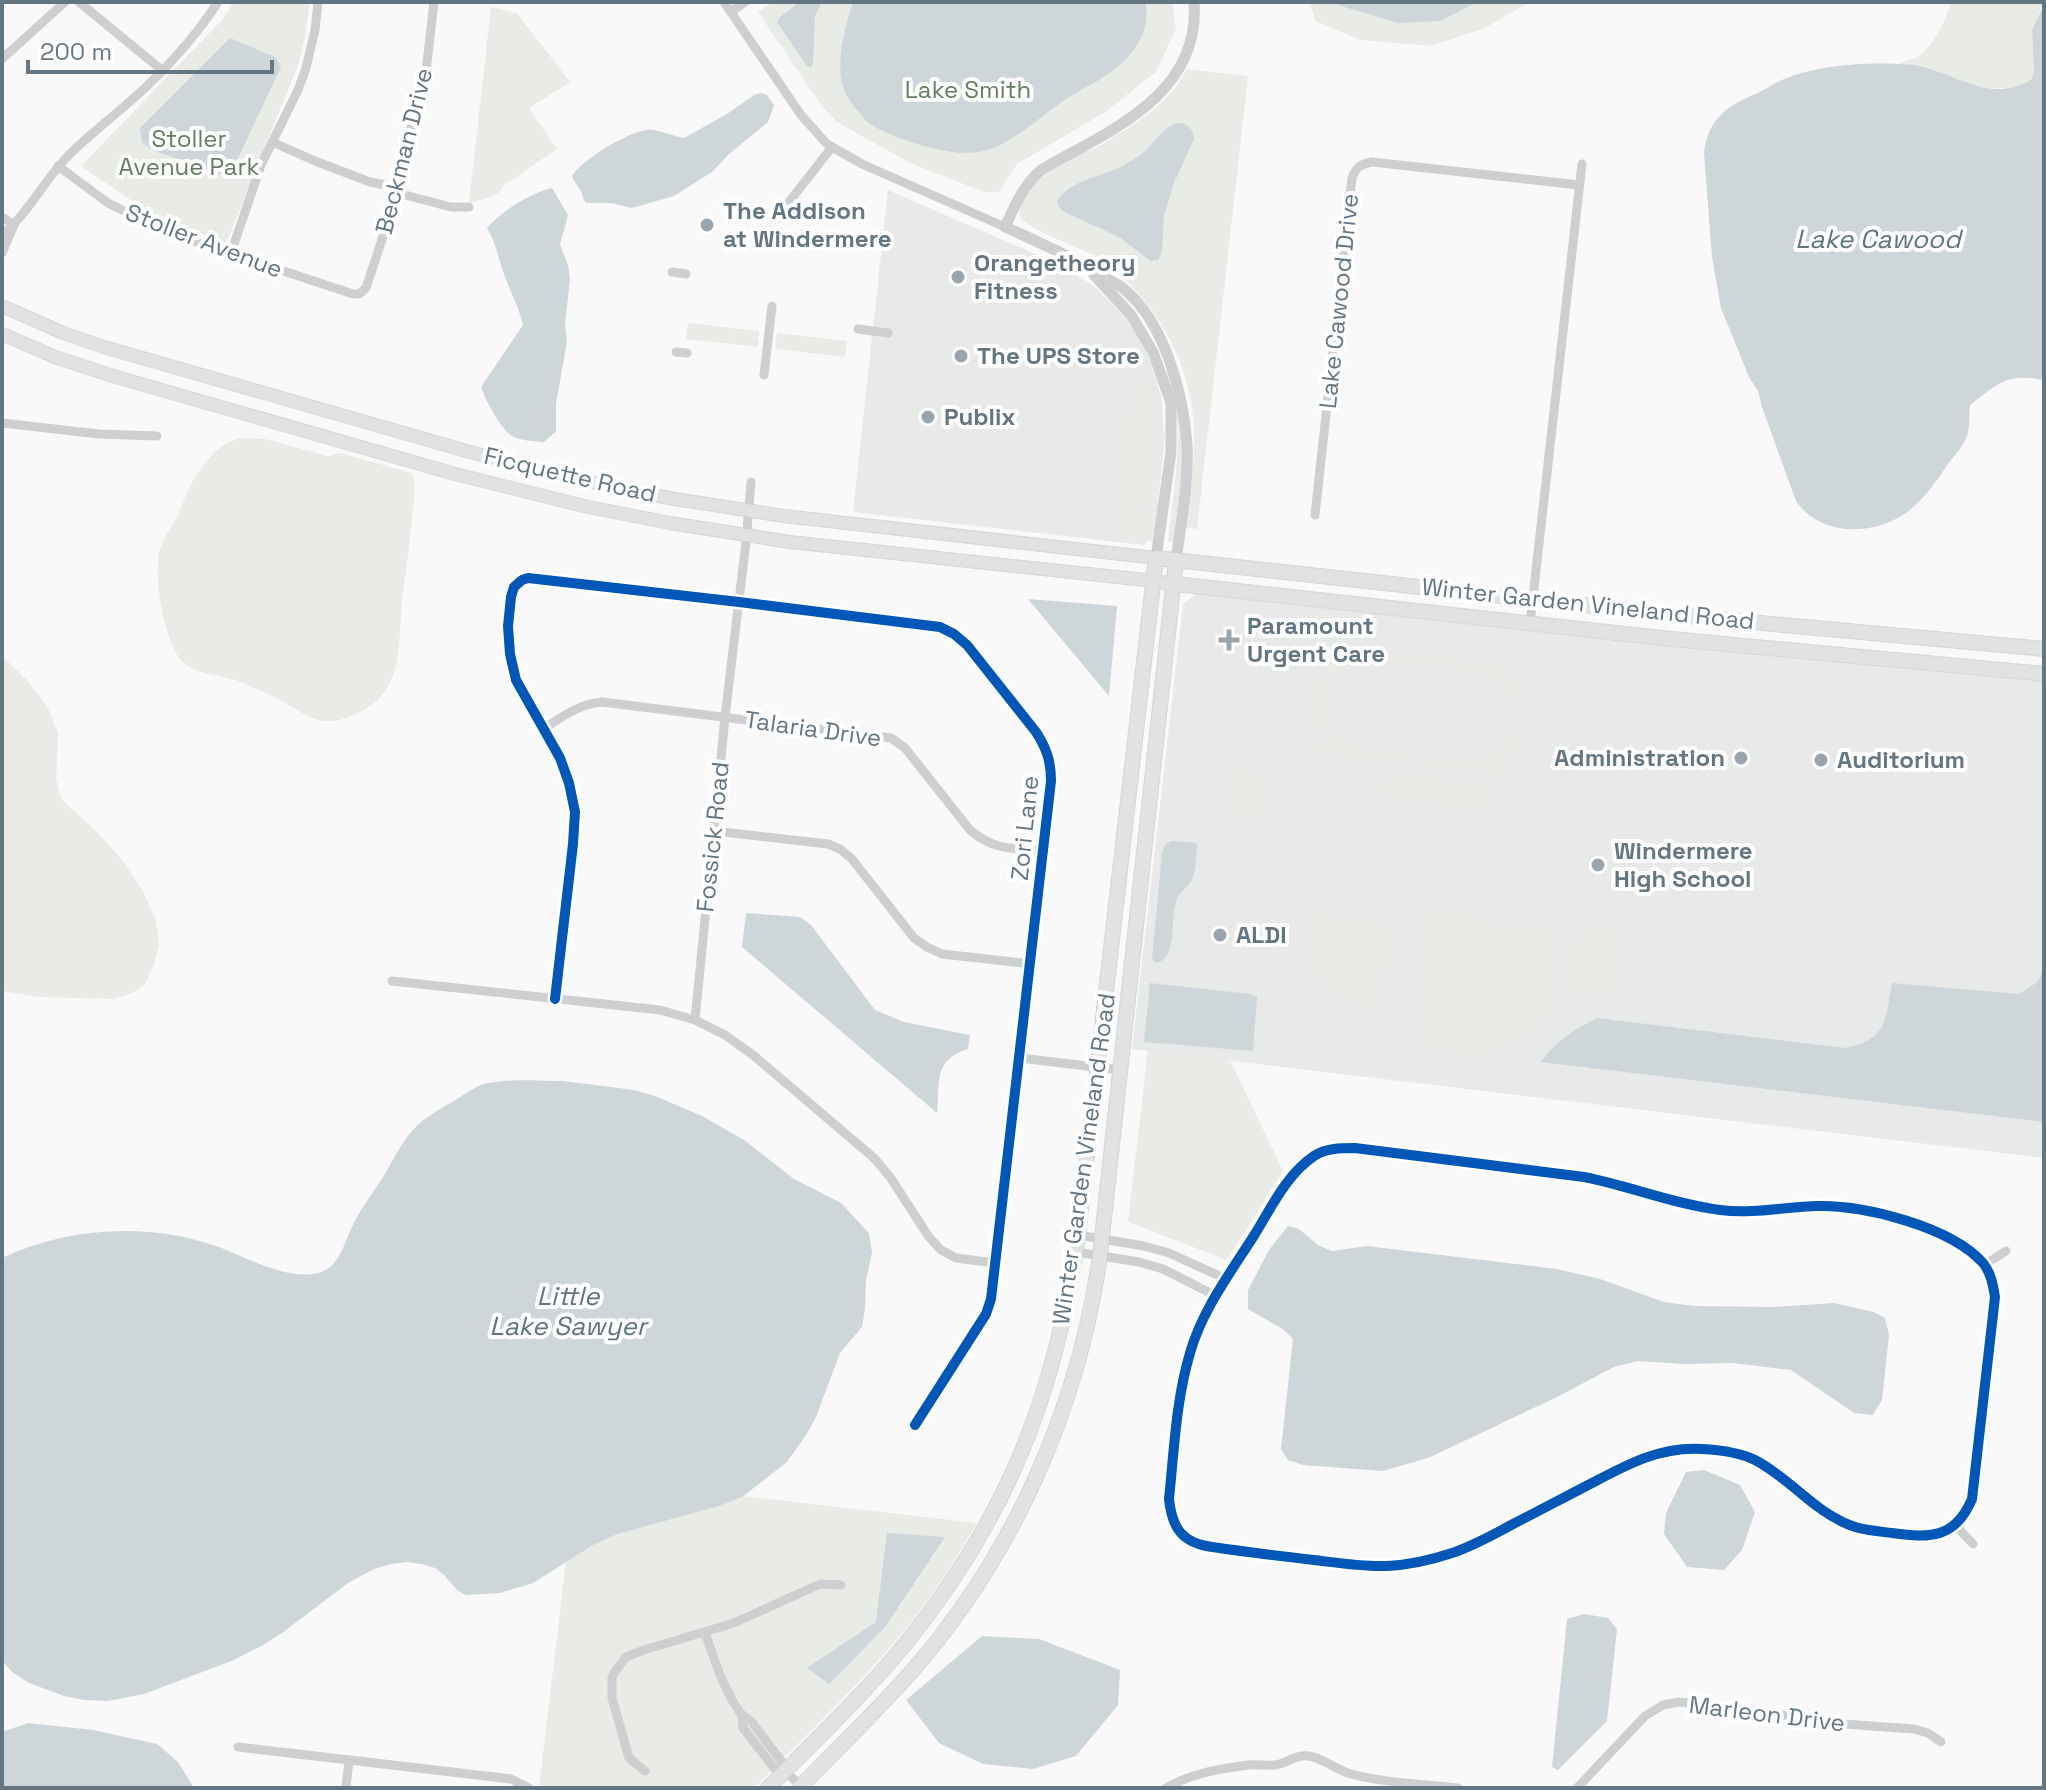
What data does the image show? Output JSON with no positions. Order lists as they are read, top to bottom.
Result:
{
  "streets": {
    "main road": ["Ficquette Road", "Winter Garden Vineland Road"],
    "street": [
      "Beckman Drive",
      "Stoller Avenue",
      "Lake Cawood Drive",
      "Talaria Drive",
      "Zori Lane",
      "Fossick Road",
      "Marleon Drive"
    ]
  },
  "crossings": [
    ["Beckman Drive", "Stoller Avenue"],
    ["Ficquette Road", "Winter Garden Vineland Road"],
    ["Ficquette Road", "Fossick Road"],
    ["Talaria Drive", "Zori Lane"],
    ["Talaria Drive", "Fossick Road"],
    ["Zori Lane", "Fossick Road"]
  ],
  "water": ["Lake Cawood", "Little Lake Sawyer"],
  "parks": ["Lake Smith", "Stoller Avenue Park"],
  "places": {
    "other": [
      "The Addison at Windermere",
      "Orangetheory Fitness",
      "The UPS Store",
      "Publix",
      "Administration",
      "Auditorium",
      "Windermere High School",
      "ALDI"
    ],
    "health": ["Paramount Urgent Care"]
  },
  "scale_bar": "200 m"
}
